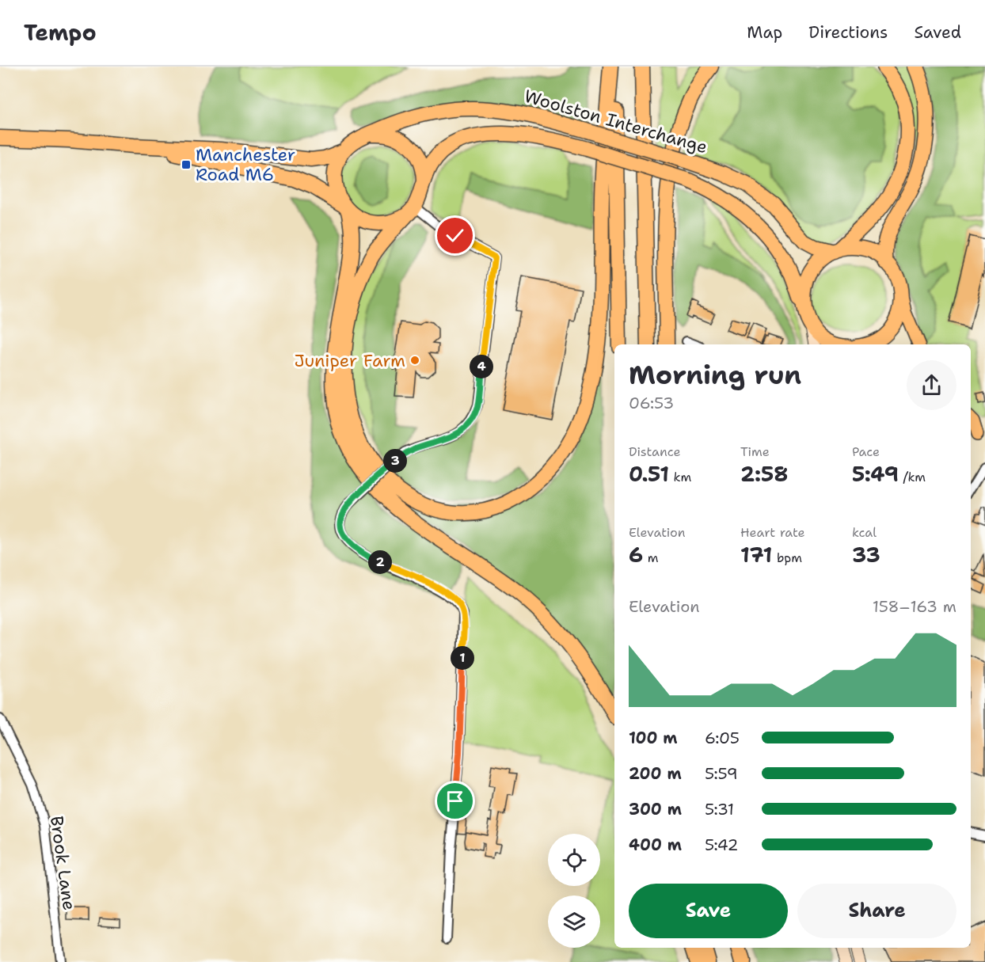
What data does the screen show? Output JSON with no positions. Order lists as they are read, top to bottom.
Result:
{
  "streets": {
    "highway": ["Woolston Interchange"],
    "street": ["Brook Lane"]
  },
  "places": {
    "transit": ["Manchester Road M6"],
    "other": ["Juniper Farm"]
  },
  "page": {
    "header": "Tempo",
    "nav": ["Map", "Directions", "Saved"],
    "heading": ["Morning run", "06:53"],
    "pins": [
      "4",
      "3",
      "2",
      "1"
    ],
    "stats": [
      ["Distance", "0.51 km"],
      ["Time", "2:58"],
      ["Pace", "5:49 /km"],
      ["Elevation", "6 m"],
      ["Heart rate", "171 bpm"],
      ["kcal", "33"]
    ],
    "chart": ["Elevation", "158–163 m"],
    "list": [
      {
        "name": "100 m",
        "note": "6:05"
      },
      {
        "name": "200 m",
        "note": "5:59"
      },
      {
        "name": "300 m",
        "note": "5:31"
      },
      {
        "name": "400 m",
        "note": "5:42"
      }
    ],
    "buttons": ["Save", "Share"]
  }
}
